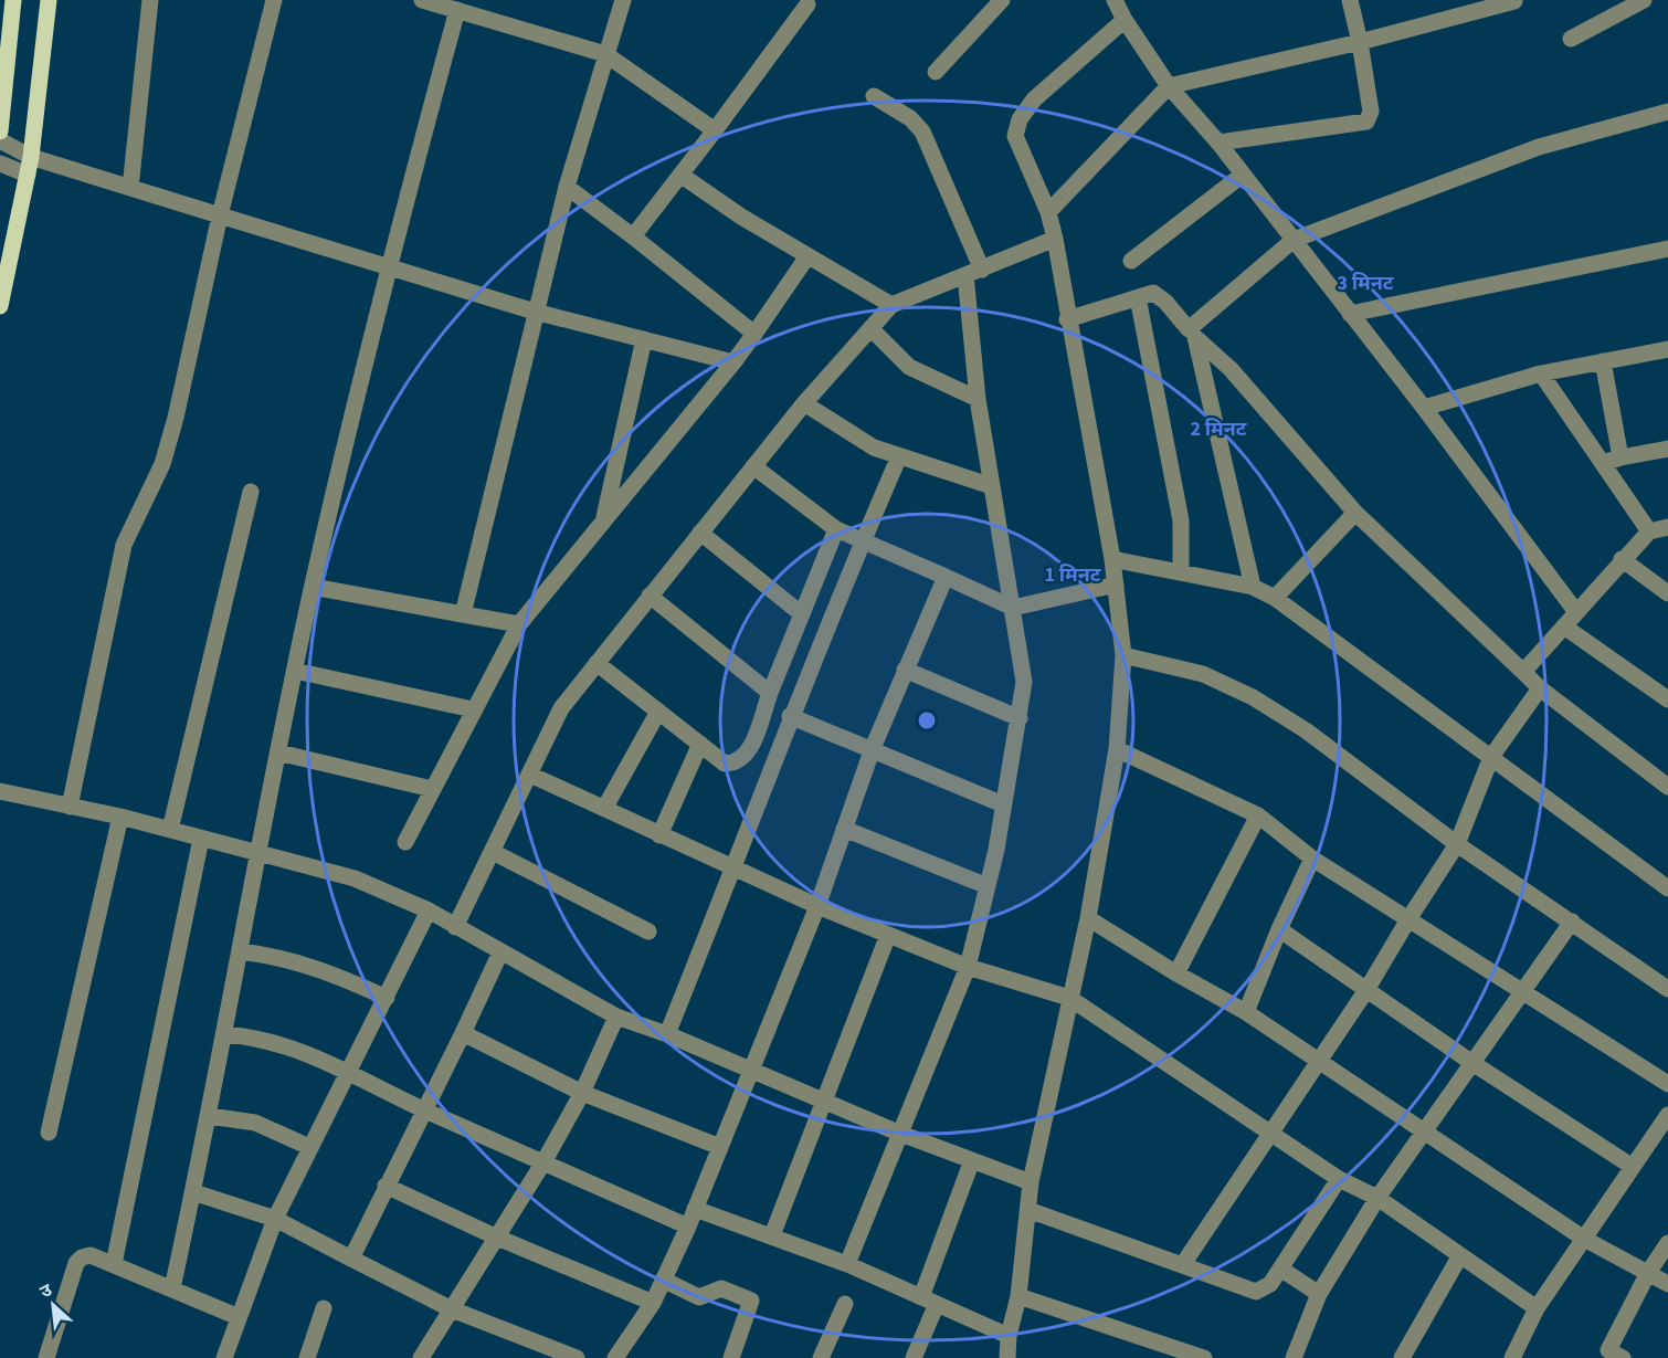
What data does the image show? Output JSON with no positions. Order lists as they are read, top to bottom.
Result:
{
  "north": "top left",
  "rings": ["3 मिनट", "2 मिनट", "1 मिनट"]
}
